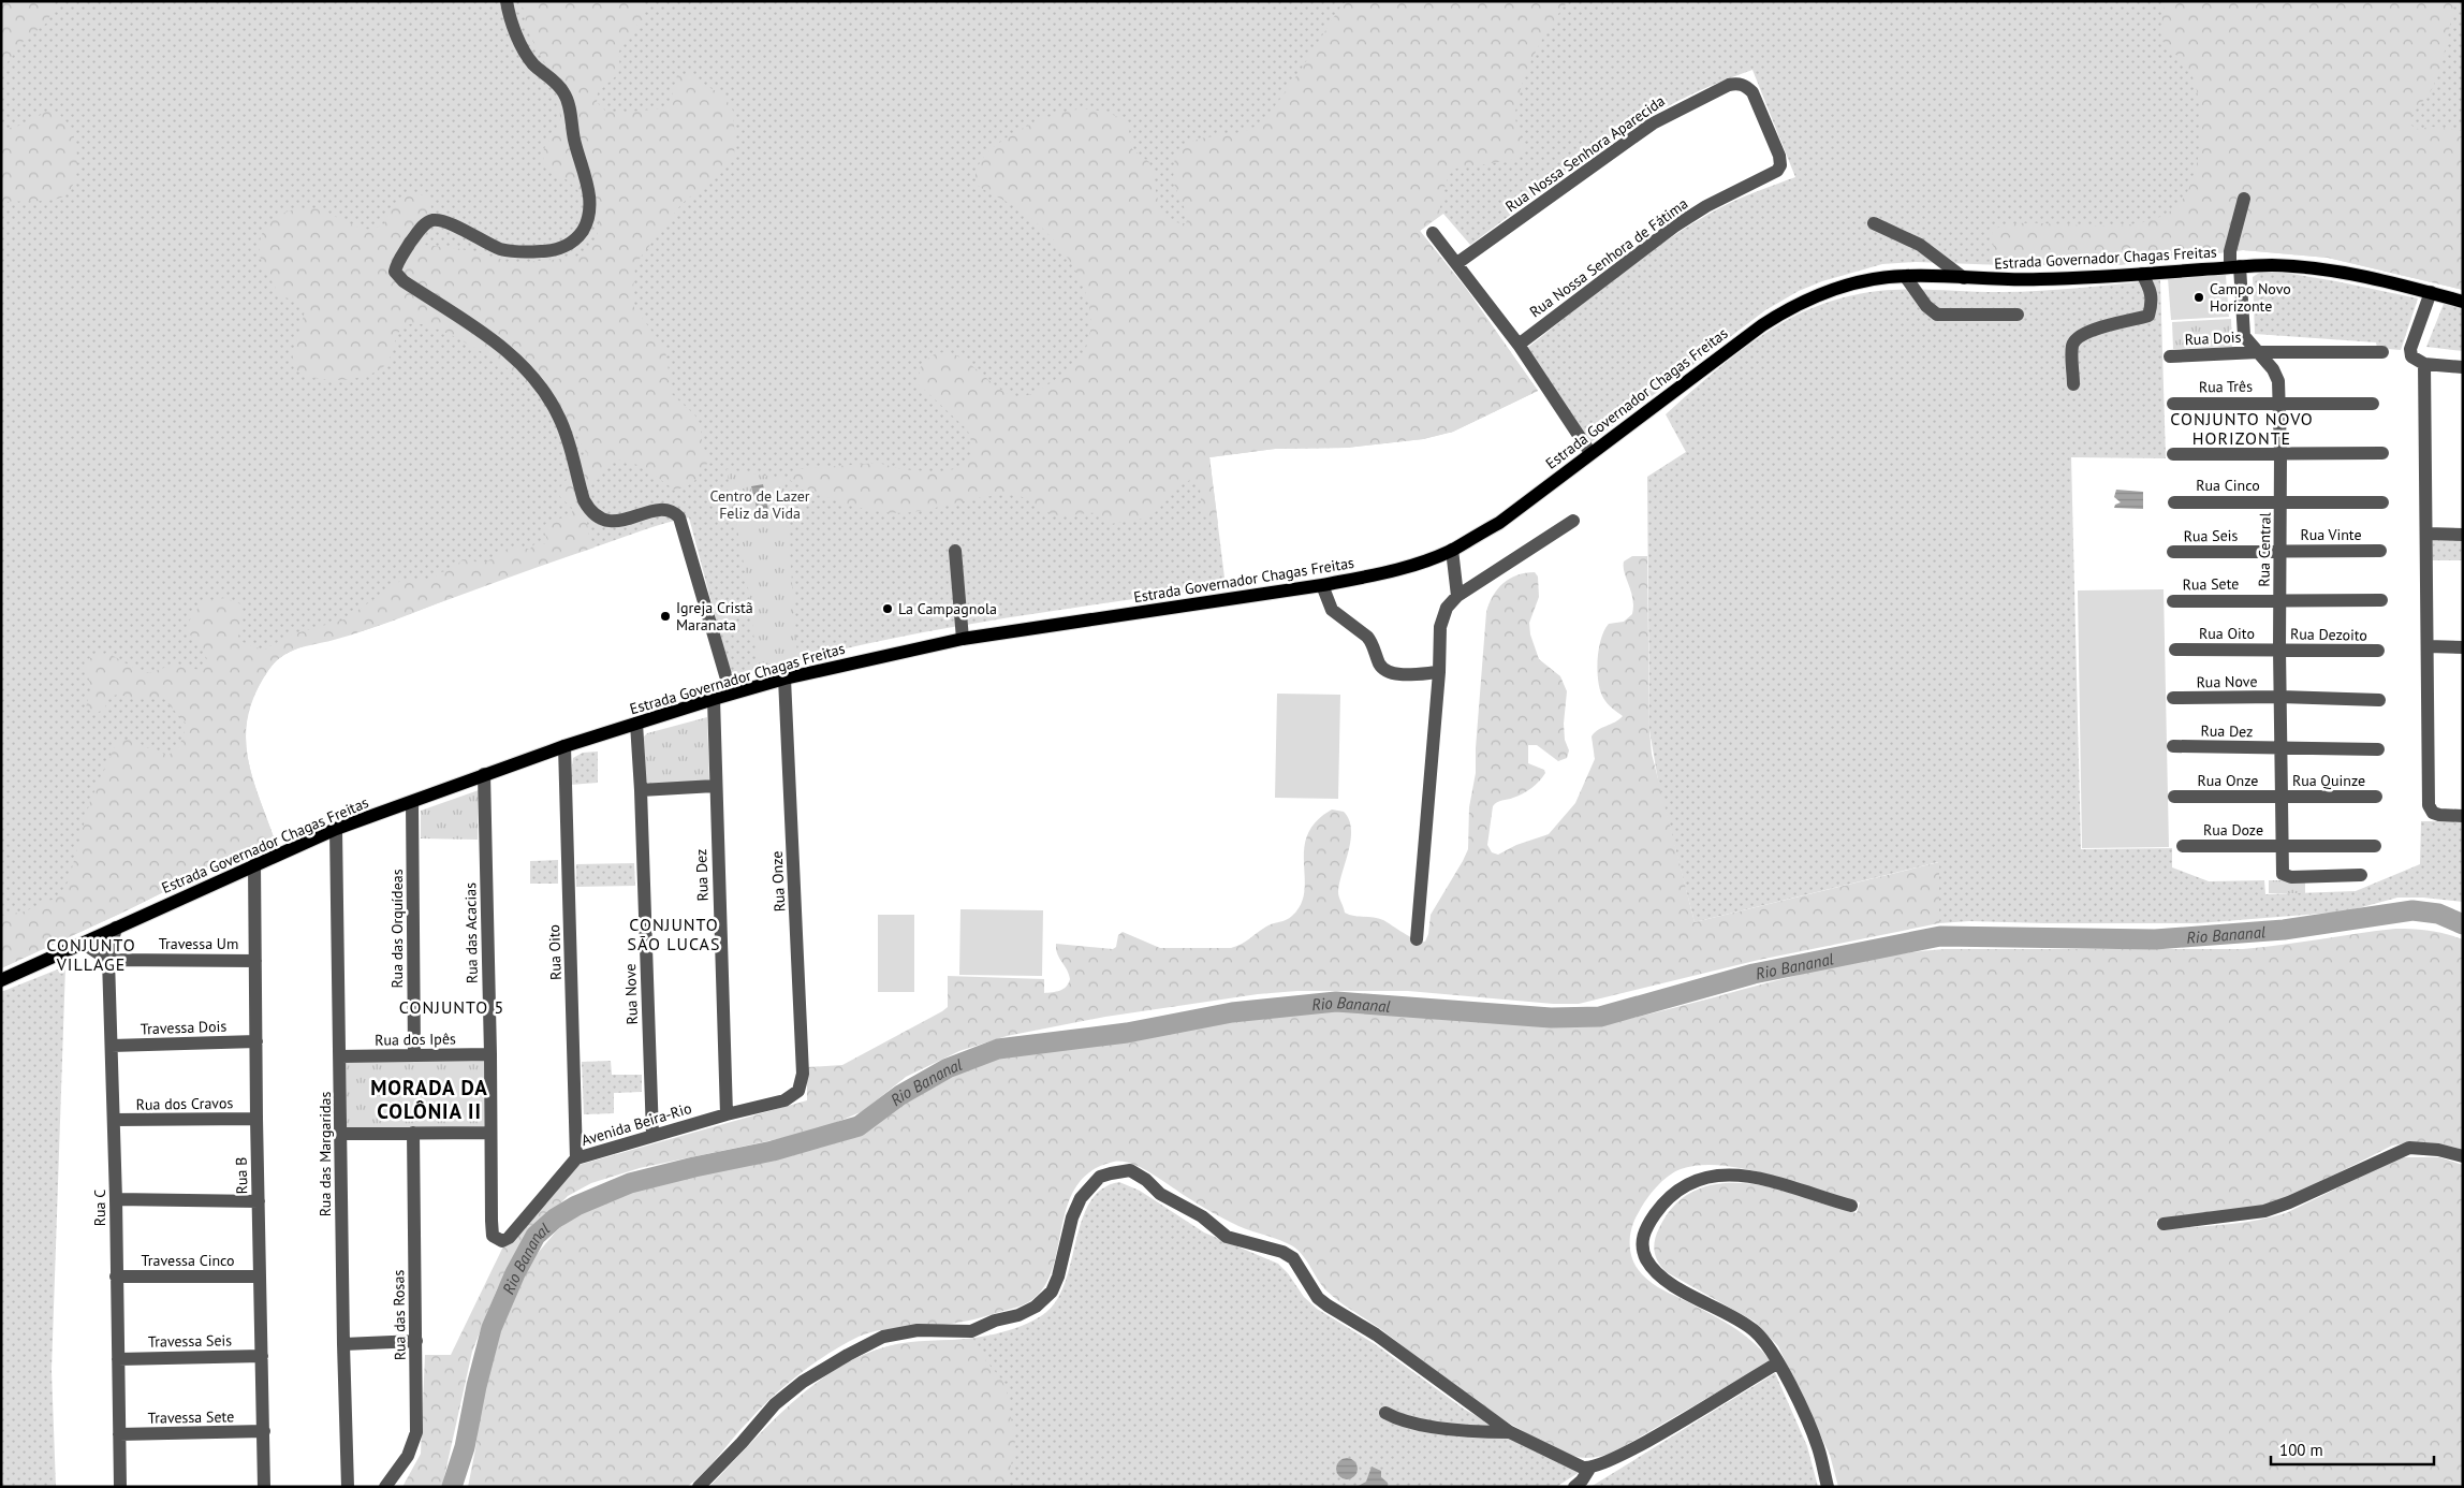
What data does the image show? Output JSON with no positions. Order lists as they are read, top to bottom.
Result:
{
  "streets": {
    "main road": ["Estrada Governador Chagas Freitas"],
    "street": [
      "Rua Nossa Senhora Aparecida",
      "Rua Nossa Senhora de Fátima",
      "Rua Dois",
      "Rua Três",
      "Rua Cinco",
      "Rua Vinte",
      "Rua Seis",
      "Rua Central",
      "Rua Sete",
      "Rua Oito",
      "Rua Dezoito",
      "Rua Nove",
      "Rua Dez",
      "Rua Onze",
      "Rua Quinze",
      "Rua Doze",
      "Rua das Orquídeas",
      "Rua das Acacias",
      "Travessa Um",
      "Travessa Dois",
      "Rua dos Ipês",
      "Rua dos Cravos",
      "Avenida Beira-Rio",
      "Rua das Margaridas",
      "Rua B",
      "Rua C",
      "Travessa Cinco",
      "Rua das Rosas",
      "Travessa Seis",
      "Travessa Sete"
    ]
  },
  "crossings": [
    ["Rua Nossa Senhora Aparecida", "Rua Nossa Senhora de Fátima"],
    ["Estrada Governador Chagas Freitas", "Rua Central"],
    ["Estrada Governador Chagas Freitas", "Rua Oito"],
    ["Estrada Governador Chagas Freitas", "Rua Nove"],
    ["Estrada Governador Chagas Freitas", "Rua Dez"],
    ["Estrada Governador Chagas Freitas", "Rua Onze"],
    ["Estrada Governador Chagas Freitas", "Rua das Orquídeas"],
    ["Estrada Governador Chagas Freitas", "Rua das Acacias"],
    ["Estrada Governador Chagas Freitas", "Rua das Margaridas"],
    ["Estrada Governador Chagas Freitas", "Rua B"],
    ["Estrada Governador Chagas Freitas", "Rua C"],
    ["Rua Dois", "Rua Central"],
    ["Rua Três", "Rua Central"],
    ["Rua Cinco", "Rua Central"],
    ["Rua Vinte", "Rua Seis"],
    ["Rua Vinte", "Rua Central"],
    ["Rua Seis", "Rua Central"],
    ["Rua Central", "Rua Sete"],
    ["Rua Central", "Rua Oito"],
    ["Rua Central", "Rua Dezoito"],
    ["Rua Central", "Rua Nove"],
    ["Rua Central", "Rua Dez"],
    ["Rua Central", "Rua Onze"],
    ["Rua Central", "Rua Quinze"],
    ["Rua Central", "Rua Doze"],
    ["Rua Oito", "Rua Dezoito"],
    ["Rua Oito", "Avenida Beira-Rio"],
    ["Rua Nove", "Avenida Beira-Rio"],
    ["Rua Dez", "Avenida Beira-Rio"],
    ["Rua Onze", "Rua Quinze"],
    ["Rua Onze", "Avenida Beira-Rio"],
    ["Rua das Orquídeas", "Rua dos Ipês"],
    ["Rua das Acacias", "Rua dos Ipês"],
    ["Rua das Acacias", "Avenida Beira-Rio"],
    ["Travessa Um", "Rua B"],
    ["Travessa Um", "Rua C"],
    ["Travessa Dois", "Rua B"],
    ["Travessa Dois", "Rua C"],
    ["Rua dos Ipês", "Rua das Margaridas"],
    ["Rua dos Cravos", "Rua B"],
    ["Rua dos Cravos", "Rua C"],
    ["Rua B", "Travessa Cinco"],
    ["Rua B", "Travessa Seis"],
    ["Rua B", "Travessa Sete"],
    ["Rua C", "Travessa Cinco"],
    ["Rua C", "Travessa Seis"],
    ["Rua C", "Travessa Sete"]
  ],
  "districts": [
    "CONJUNTO NOVO HORIZONTE",
    "CONJUNTO SÃO LUCAS",
    "CONJUNTO VILLAGE",
    "CONJUNTO 5",
    "MORADA DA COLÔNIA II"
  ],
  "water": ["Rio Bananal"],
  "parks": ["Centro de Lazer Feliz da Vida"],
  "places": ["Campo Novo Horizonte", "La Campagnola", "Igreja Cristã Maranata"],
  "scale_bar": "100 m"
}
